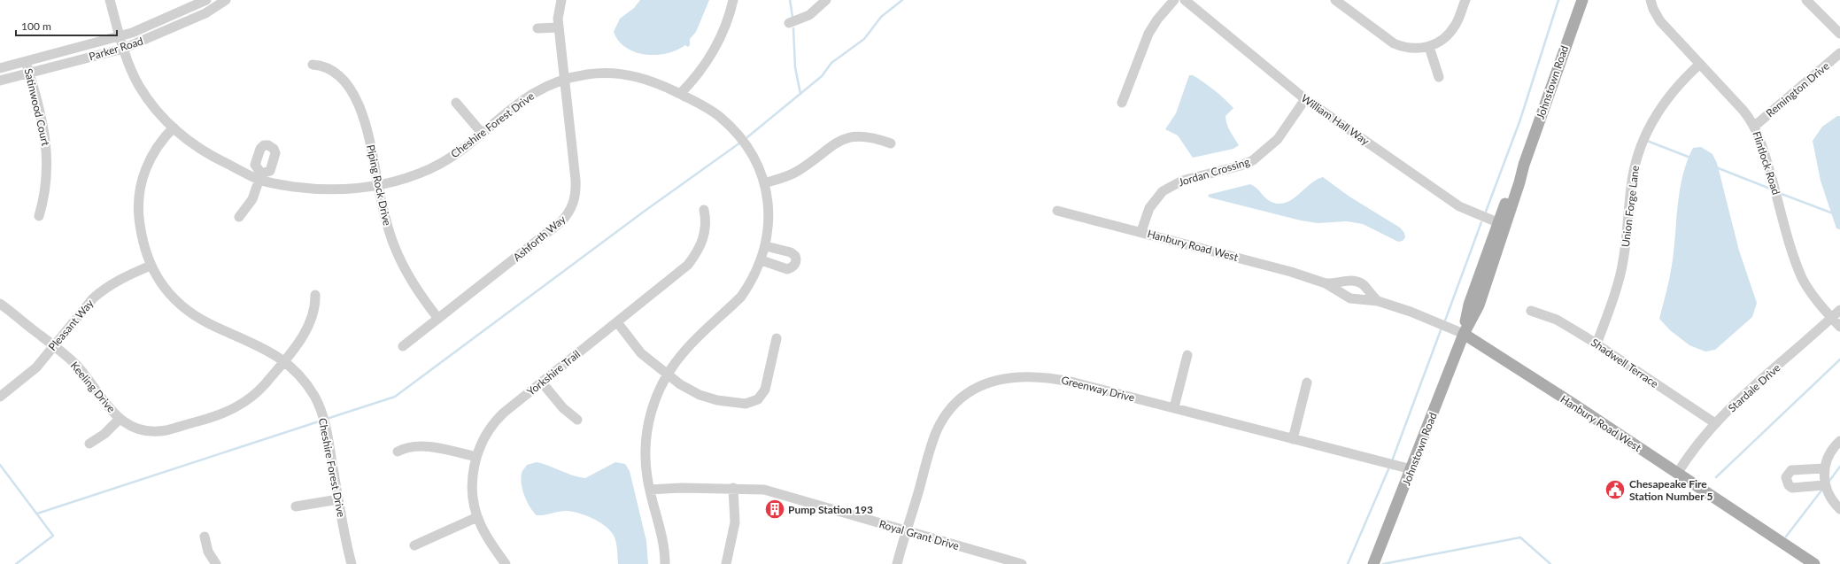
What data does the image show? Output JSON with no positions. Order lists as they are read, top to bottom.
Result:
{
  "streets": {
    "main road": ["Johnstown Road", "Hanbury Road West"],
    "street": [
      "Parker Road",
      "Remington Drive",
      "Satinwood Court",
      "William Hall Way",
      "Cheshire Forest Drive",
      "Flintlock Road",
      "Jordan Crossing",
      "Piping Rock Drive",
      "Union Forge Lane",
      "Ashforth Way",
      "Pleasant Way",
      "Shadwell Terrace",
      "Yorkshire Trail",
      "Keeling Drive",
      "Stardale Drive",
      "Greenway Drive",
      "Royal Grant Drive"
    ]
  },
  "crossings": [
    ["Parker Road", "Satinwood Court"],
    ["Parker Road", "Cheshire Forest Drive"],
    ["Johnstown Road", "William Hall Way"],
    ["Johnstown Road", "Hanbury Road West"],
    ["Johnstown Road", "Greenway Drive"],
    ["Remington Drive", "Flintlock Road"],
    ["William Hall Way", "Jordan Crossing"],
    ["Cheshire Forest Drive", "Piping Rock Drive"],
    ["Cheshire Forest Drive", "Ashforth Way"],
    ["Cheshire Forest Drive", "Pleasant Way"],
    ["Cheshire Forest Drive", "Keeling Drive"],
    ["Cheshire Forest Drive", "Royal Grant Drive"],
    ["Flintlock Road", "Union Forge Lane"],
    ["Flintlock Road", "Stardale Drive"],
    ["Jordan Crossing", "Hanbury Road West"],
    ["Piping Rock Drive", "Ashforth Way"],
    ["Union Forge Lane", "Shadwell Terrace"],
    ["Hanbury Road West", "Stardale Drive"],
    ["Pleasant Way", "Keeling Drive"],
    ["Shadwell Terrace", "Stardale Drive"],
    ["Greenway Drive", "Royal Grant Drive"]
  ],
  "places": {
    "public building": ["Chesapeake Fire Station Number 5"],
    "building": ["Pump Station 193"]
  },
  "scale_bar": "100 m"
}
